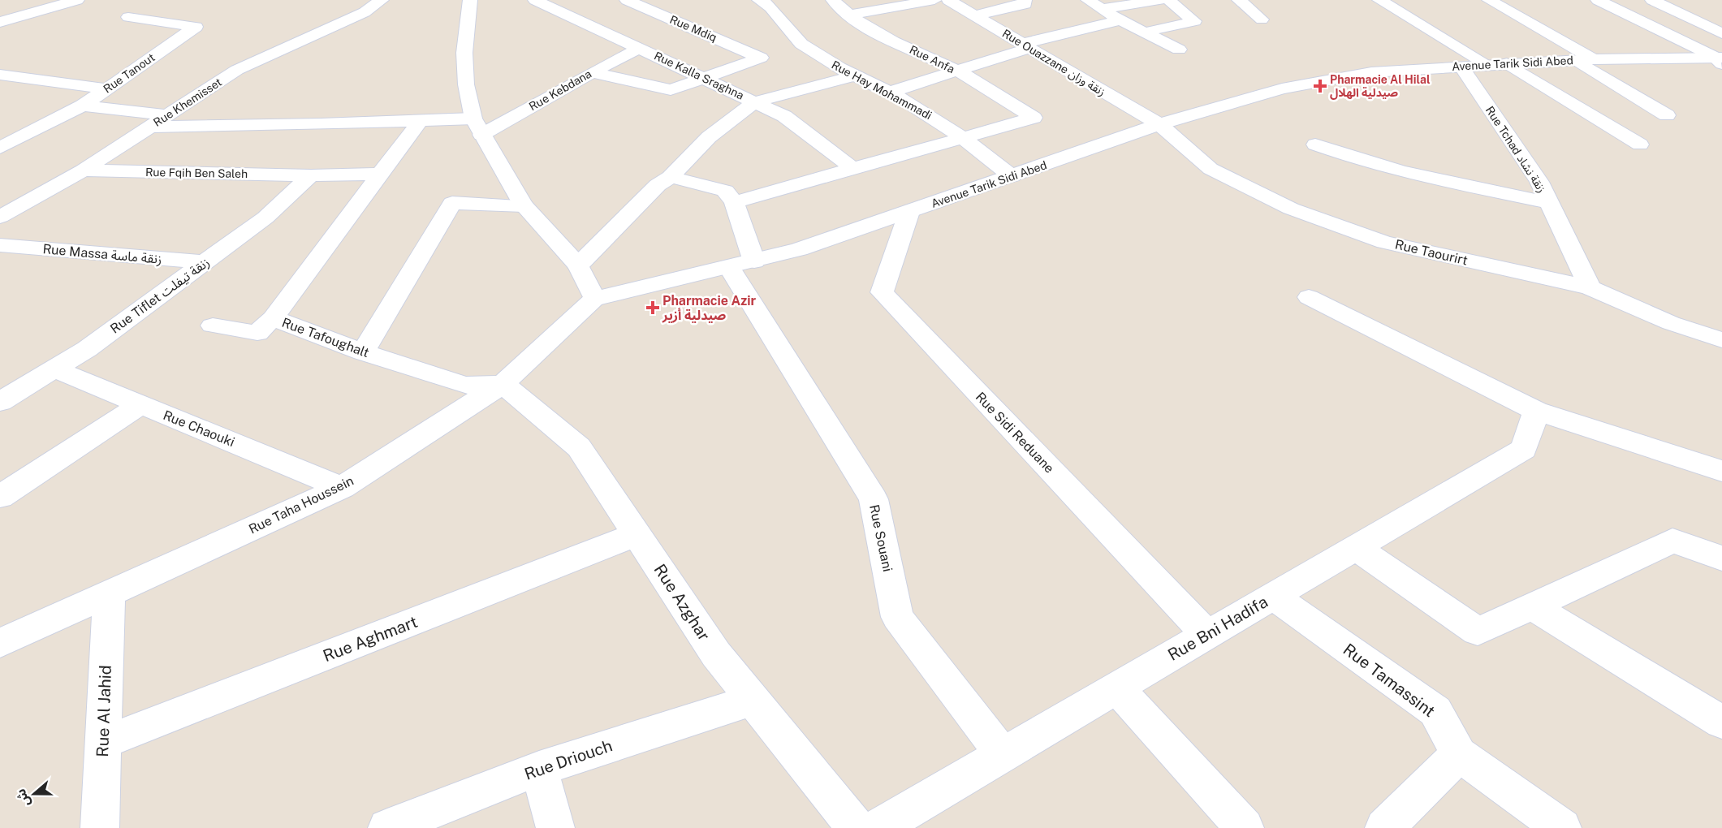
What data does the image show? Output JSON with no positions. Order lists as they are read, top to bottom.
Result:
{
  "streets": {
    "street": [
      "Rue Mdiq",
      "Rue Anfa",
      "Rue Ouazzane زنقة وزان",
      "Avenue Tarik Sidi Abed",
      "Rue Tanout",
      "Rue Kalla Sraghna",
      "Rue Kebdana",
      "Rue Hay Mohammadi",
      "Rue Khemisset",
      "Rue Tchad زنقة نشاد",
      "Rue Fqih Ben Saleh",
      "Rue Taourirt",
      "Rue Massa زنقة ماسة",
      "Rue Tiflet زنقة تيفلت",
      "Rue Tafoughalt",
      "Rue Chaouki",
      "Rue Sidi Reduane",
      "Rue Taha Houssein",
      "Rue Souani",
      "Rue Azghar",
      "Rue Bni Hadifa",
      "Rue Aghmart",
      "Rue Tamassint",
      "Rue Al Jahid",
      "Rue Driouch"
    ]
  },
  "crossings": [
    ["Rue Mdiq", "Rue Kalla Sraghna"],
    ["Rue Anfa", "Rue Hay Mohammadi"],
    ["Rue Ouazzane زنقة وزان", "Avenue Tarik Sidi Abed"],
    ["Rue Ouazzane زنقة وزان", "Rue Taourirt"],
    ["Avenue Tarik Sidi Abed", "Rue Hay Mohammadi"],
    ["Avenue Tarik Sidi Abed", "Rue Tchad زنقة نشاد"],
    ["Avenue Tarik Sidi Abed", "Rue Taourirt"],
    ["Avenue Tarik Sidi Abed", "Rue Sidi Reduane"],
    ["Avenue Tarik Sidi Abed", "Rue Taha Houssein"],
    ["Avenue Tarik Sidi Abed", "Rue Souani"],
    ["Rue Kalla Sraghna", "Rue Kebdana"],
    ["Rue Khemisset", "Rue Fqih Ben Saleh"],
    ["Rue Tchad زنقة نشاد", "Rue Taourirt"],
    ["Rue Fqih Ben Saleh", "Rue Tiflet زنقة تيفلت"],
    ["Rue Fqih Ben Saleh", "Rue Tafoughalt"],
    ["Rue Massa زنقة ماسة", "Rue Tiflet زنقة تيفلت"],
    ["Rue Tiflet زنقة تيفلت", "Rue Chaouki"],
    ["Rue Tafoughalt", "Rue Taha Houssein"],
    ["Rue Tafoughalt", "Rue Azghar"],
    ["Rue Chaouki", "Rue Taha Houssein"],
    ["Rue Sidi Reduane", "Rue Bni Hadifa"],
    ["Rue Taha Houssein", "Rue Azghar"],
    ["Rue Taha Houssein", "Rue Al Jahid"],
    ["Rue Souani", "Rue Bni Hadifa"],
    ["Rue Azghar", "Rue Aghmart"],
    ["Rue Azghar", "Rue Driouch"],
    ["Rue Bni Hadifa", "Rue Tamassint"],
    ["Rue Aghmart", "Rue Al Jahid"]
  ],
  "places": {
    "health": ["Pharmacie Al Hilal صيدلية الهلال", "Pharmacie Azir صيدلية أزير"]
  },
  "north": "left"
}
